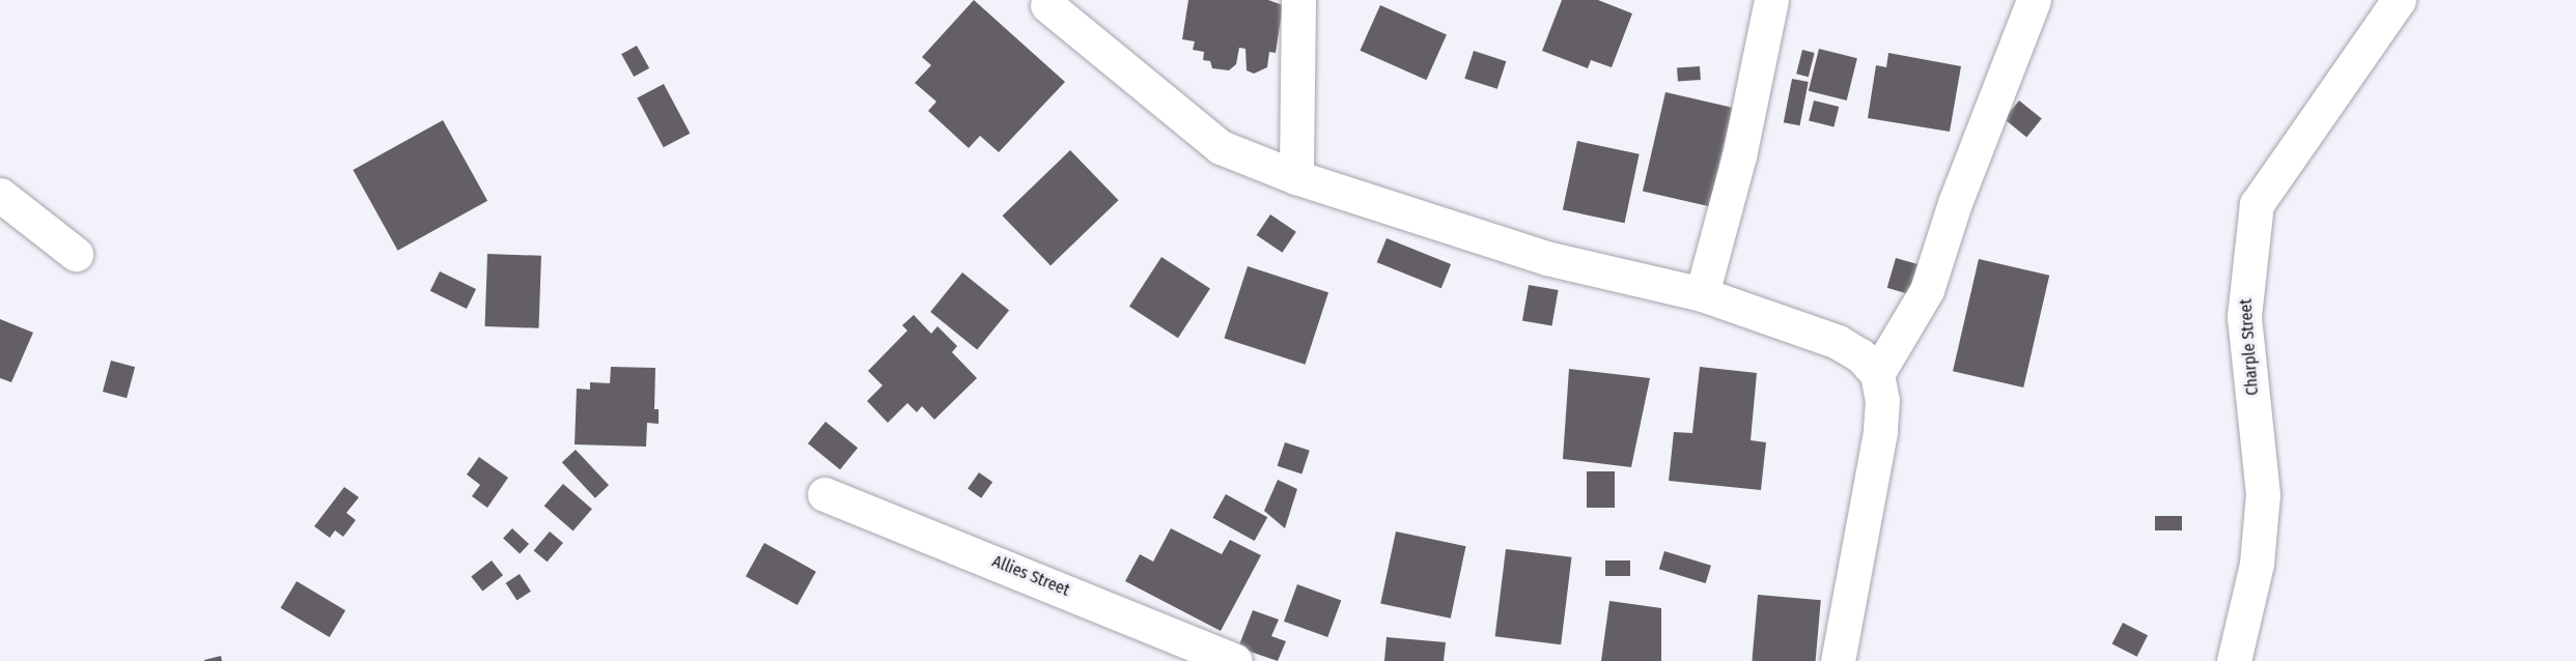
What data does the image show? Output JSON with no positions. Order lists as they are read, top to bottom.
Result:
{
  "streets": {
    "street": ["Charple Street", "Allies Street"]
  }
}
